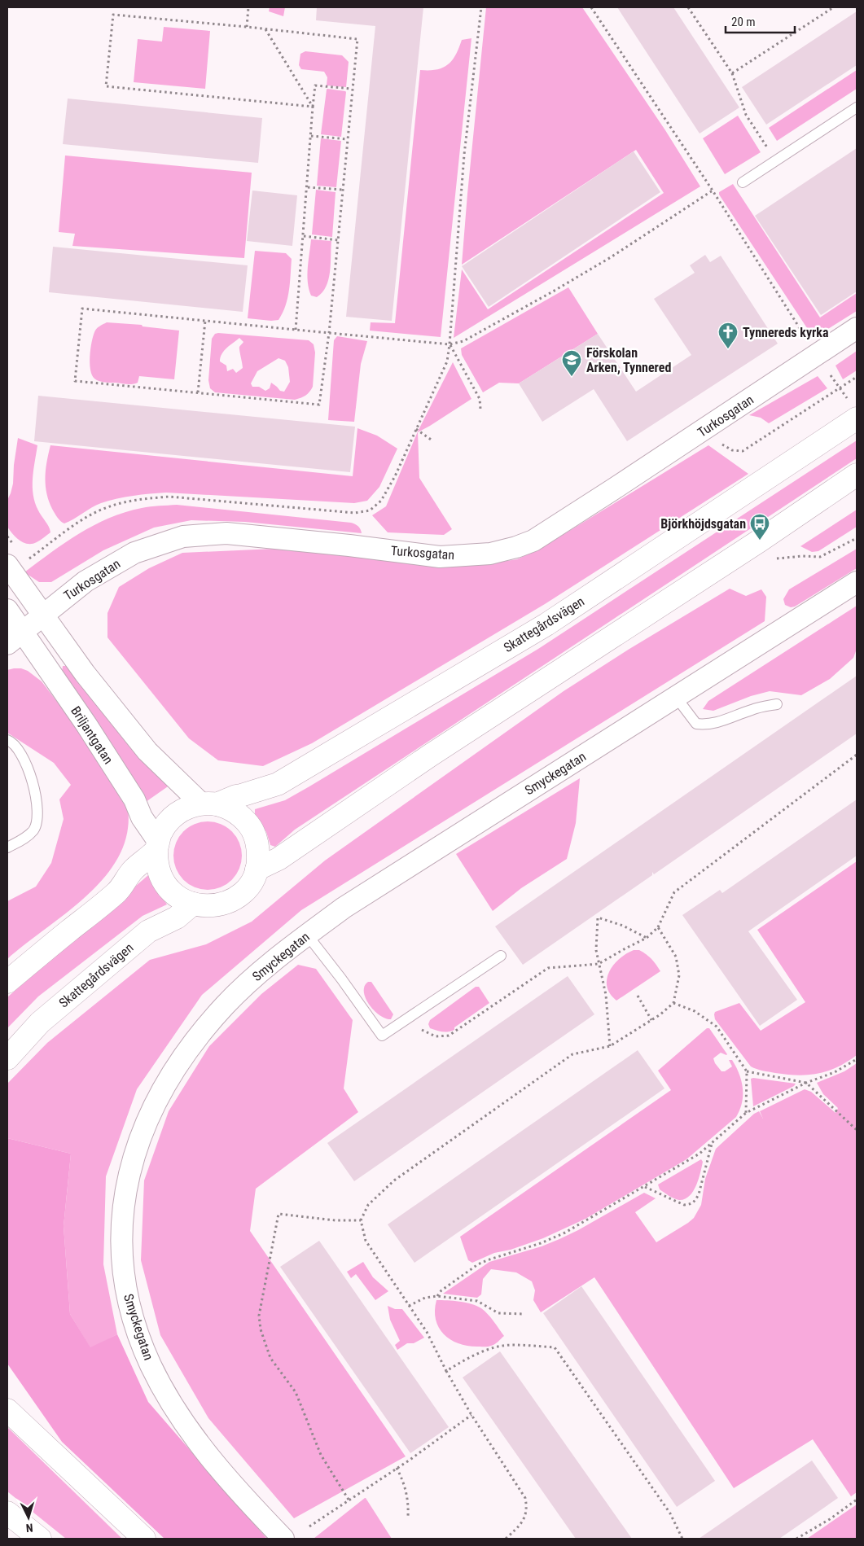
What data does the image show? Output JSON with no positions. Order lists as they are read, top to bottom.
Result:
{
  "streets": {
    "main road": ["Skattegårdsvägen"],
    "street": ["Turkosgatan", "Briljantgatan", "Smyckegatan"]
  },
  "crossings": [
    ["Skattegårdsvägen", "Briljantgatan"]
  ],
  "places": {
    "church": ["Tynnereds kyrka"],
    "school or university": ["Förskolan Arken, Tynnered"],
    "bus stop": ["Björkhöjdsgatan"]
  },
  "scale_bar": "20 m",
  "north": "bottom"
}
